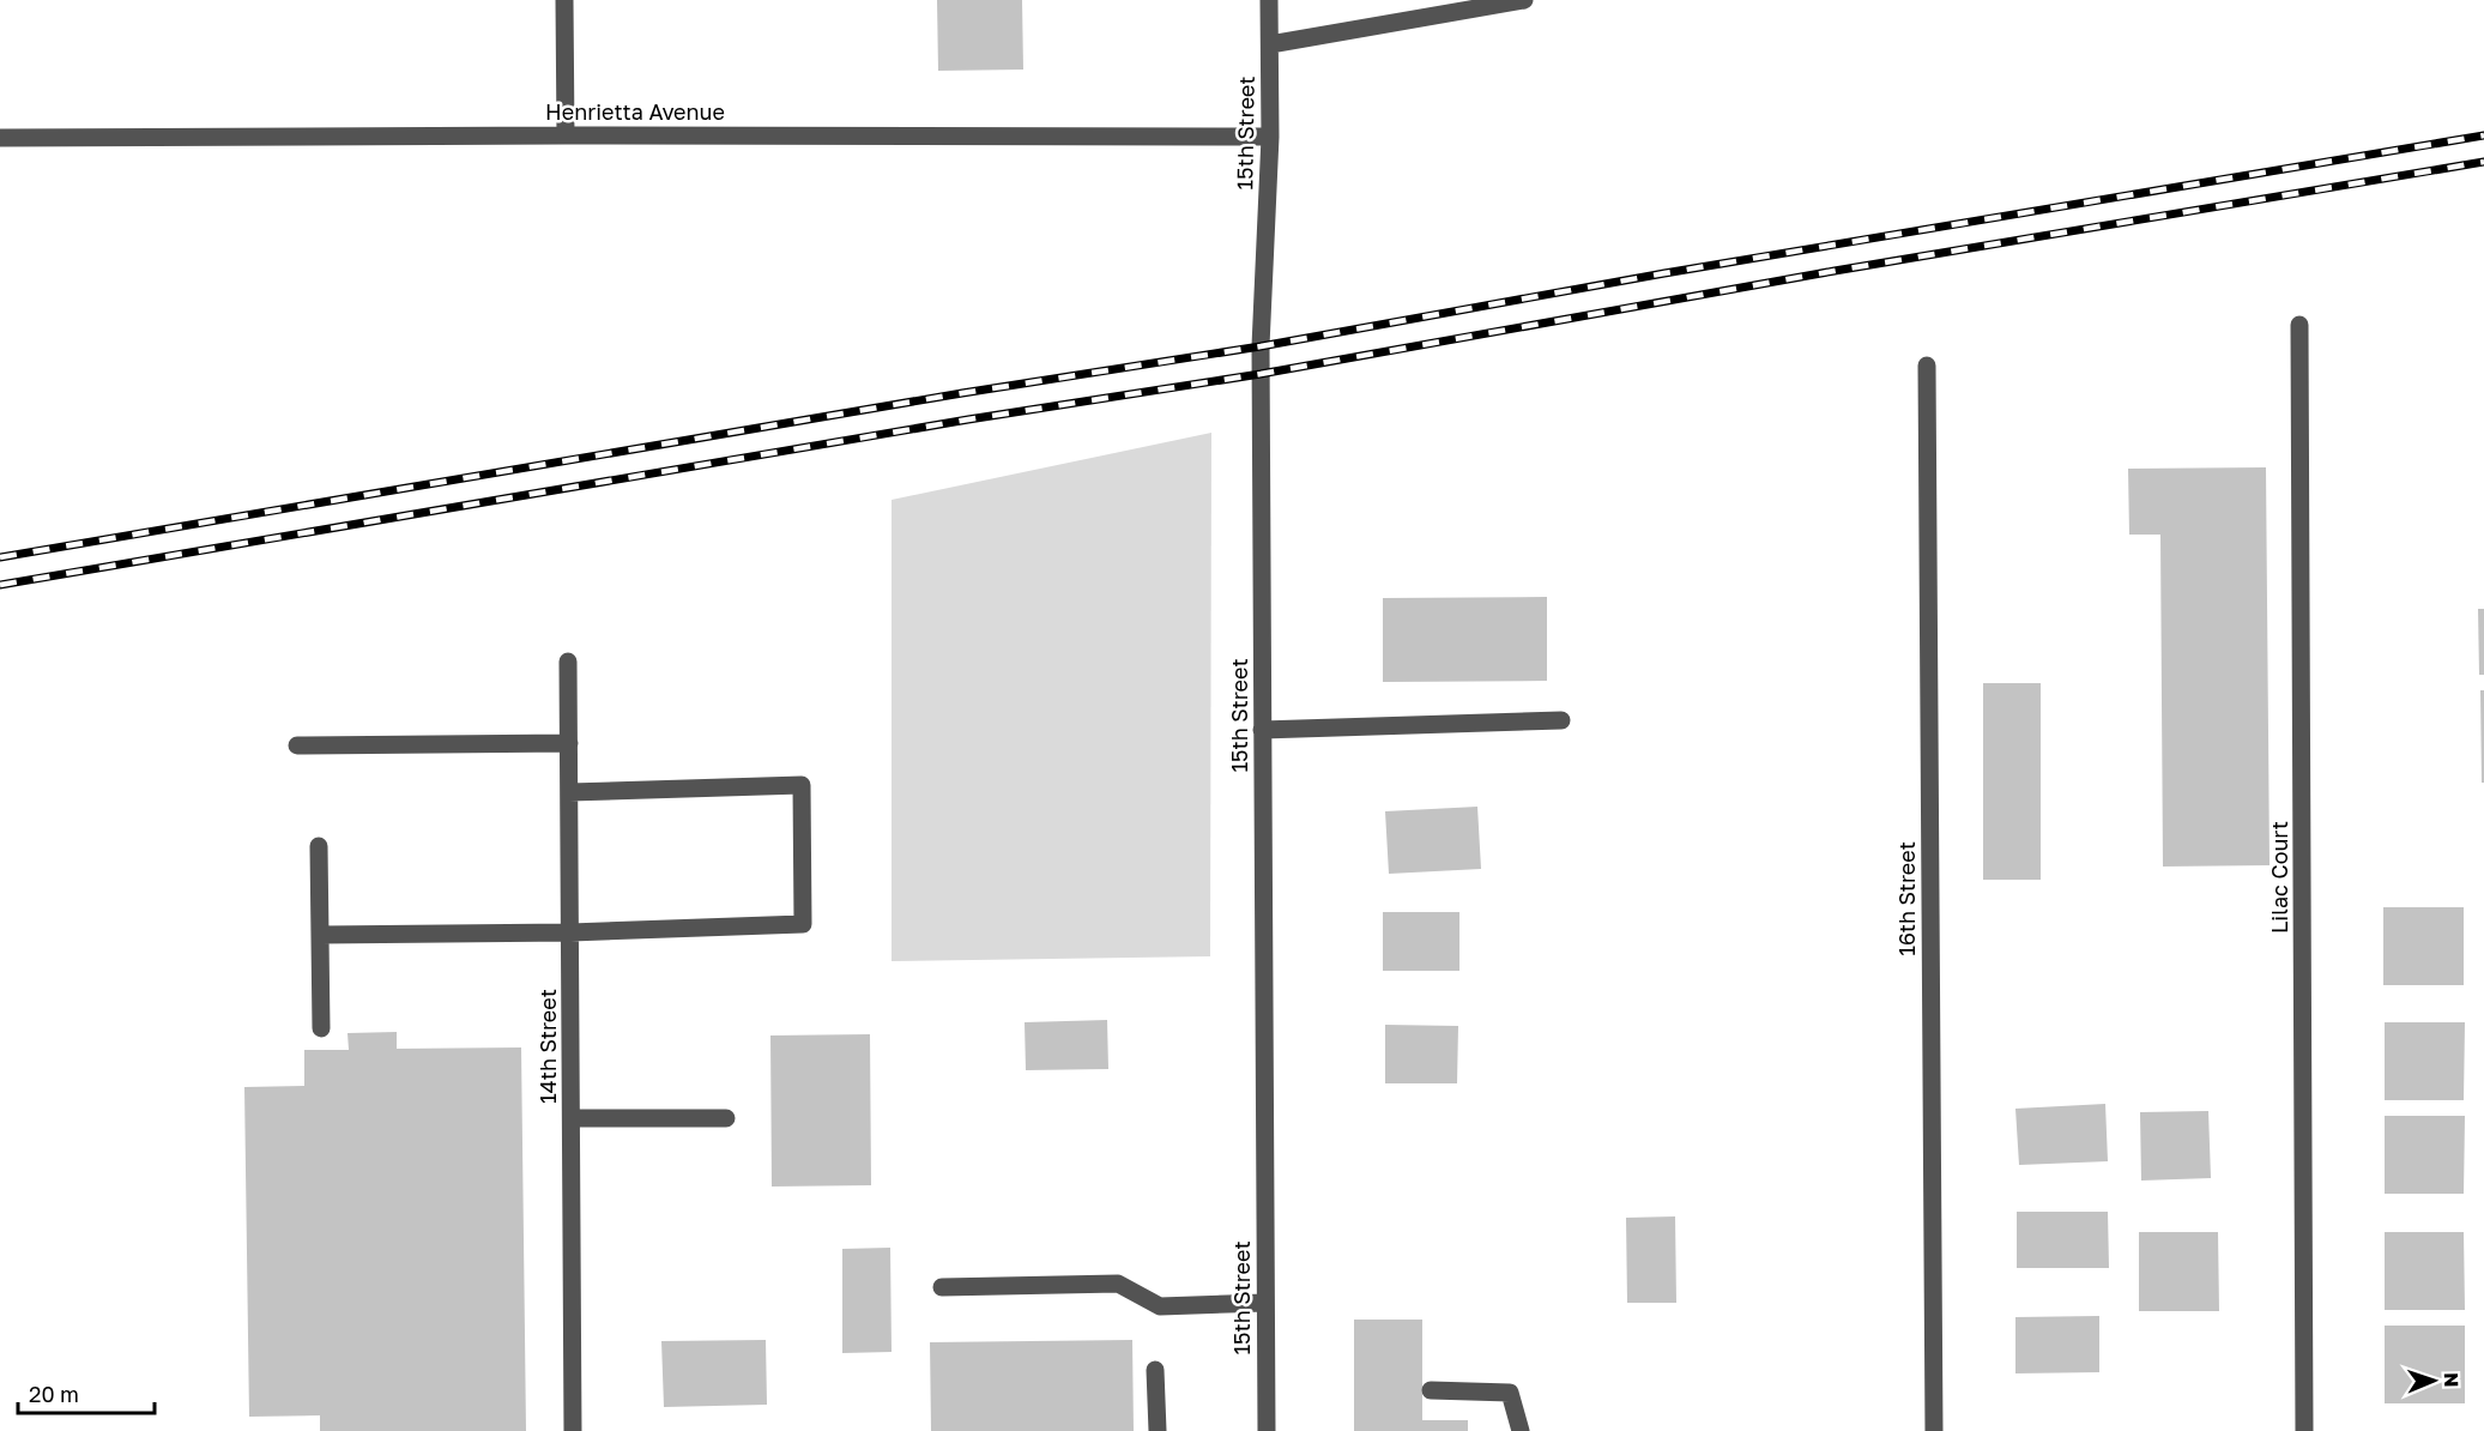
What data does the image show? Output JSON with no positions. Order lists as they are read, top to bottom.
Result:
{
  "streets": {
    "street": [
      "Henrietta Avenue",
      "15th Street",
      "Lilac Court",
      "16th Street",
      "14th Street"
    ]
  },
  "crossings": [
    ["Henrietta Avenue", "15th Street"]
  ],
  "scale_bar": "20 m",
  "north": "right"
}
